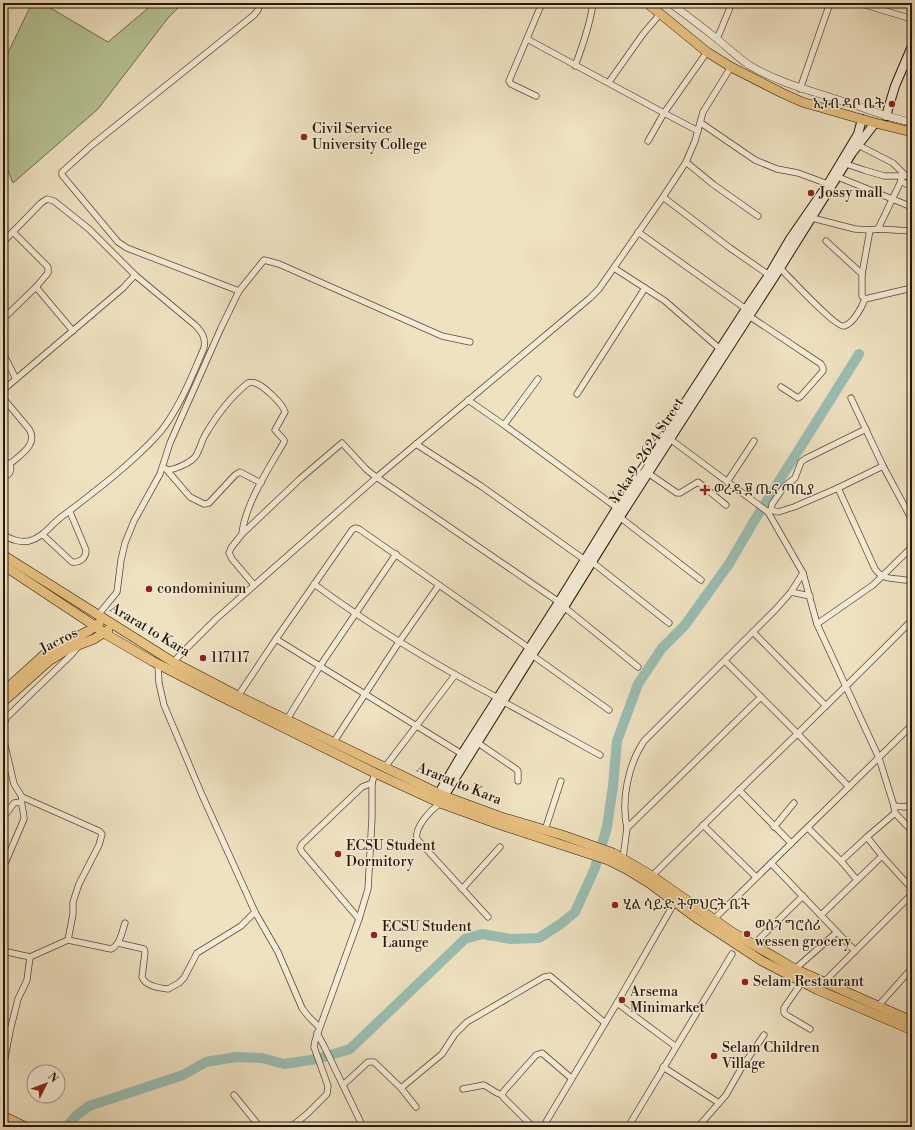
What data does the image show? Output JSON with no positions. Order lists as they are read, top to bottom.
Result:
{
  "streets": {
    "main road": ["Yeka 9_2624 Street", "Ararat to Kara", "Jacros"]
  },
  "crossings": [
    ["Yeka 9_2624 Street", "Ararat to Kara"],
    ["Ararat to Kara", "Jacros"]
  ],
  "places": {
    "other": [
      "ኢነብ ዳቦ ቤት",
      "Civil Service University College",
      "Jossy mall",
      "condominium",
      "117117",
      "ECSU Student Dormitory",
      "ሂል ሳይድ ትምህርት ቤት",
      "ወሰን ግሮሰሪ wessen grocery",
      "ECSU Student Launge",
      "Selam Restaurant",
      "Arsema Minimarket",
      "Selam Children Village"
    ],
    "health": ["ወረዳ ፱ ጤና ጣቢያ"]
  },
  "north": "top right"
}
